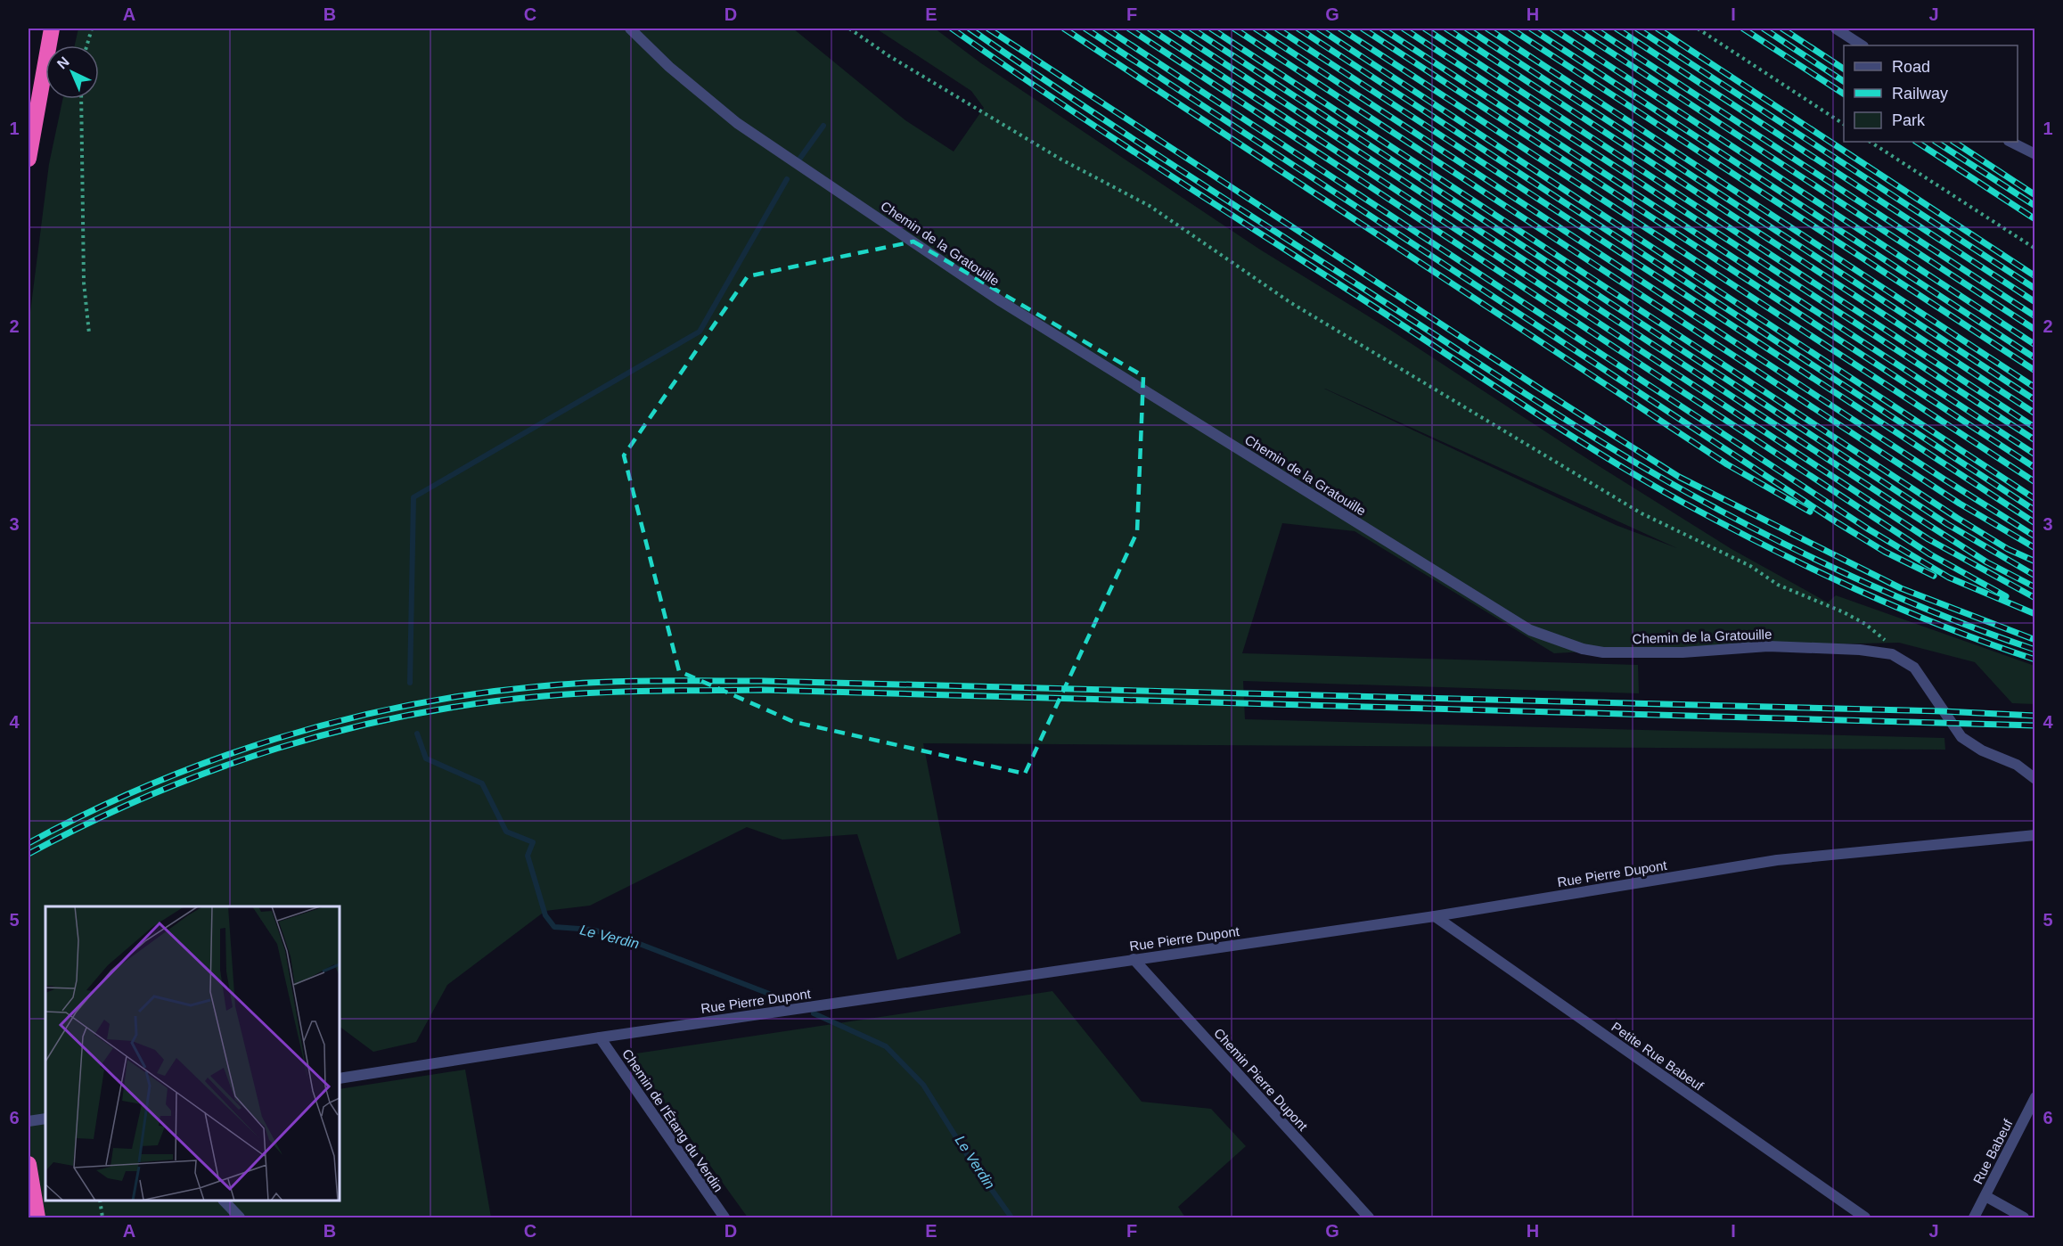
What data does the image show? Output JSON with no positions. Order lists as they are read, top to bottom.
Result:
{
  "streets": {
    "street": [
      "Chemin de la Gratouille",
      "Rue Pierre Dupont",
      "Petite Rue Babeuf",
      "Chemin Pierre Dupont",
      "Chemin de l'Étang du Verdin",
      "Rue Babeuf"
    ]
  },
  "crossings": [
    ["Rue Pierre Dupont", "Petite Rue Babeuf"],
    ["Rue Pierre Dupont", "Chemin Pierre Dupont"],
    ["Rue Pierre Dupont", "Chemin de l'Étang du Verdin"]
  ],
  "water": ["Le Verdin"],
  "legend": ["Road", "Railway", "Park"],
  "north": "top left",
  "grid": {
    "columns": [
      "A",
      "B",
      "C",
      "D",
      "E",
      "F",
      "G",
      "H",
      "I",
      "J"
    ],
    "rows": [
      "1",
      "2",
      "3",
      "4",
      "5",
      "6"
    ]
  }
}
